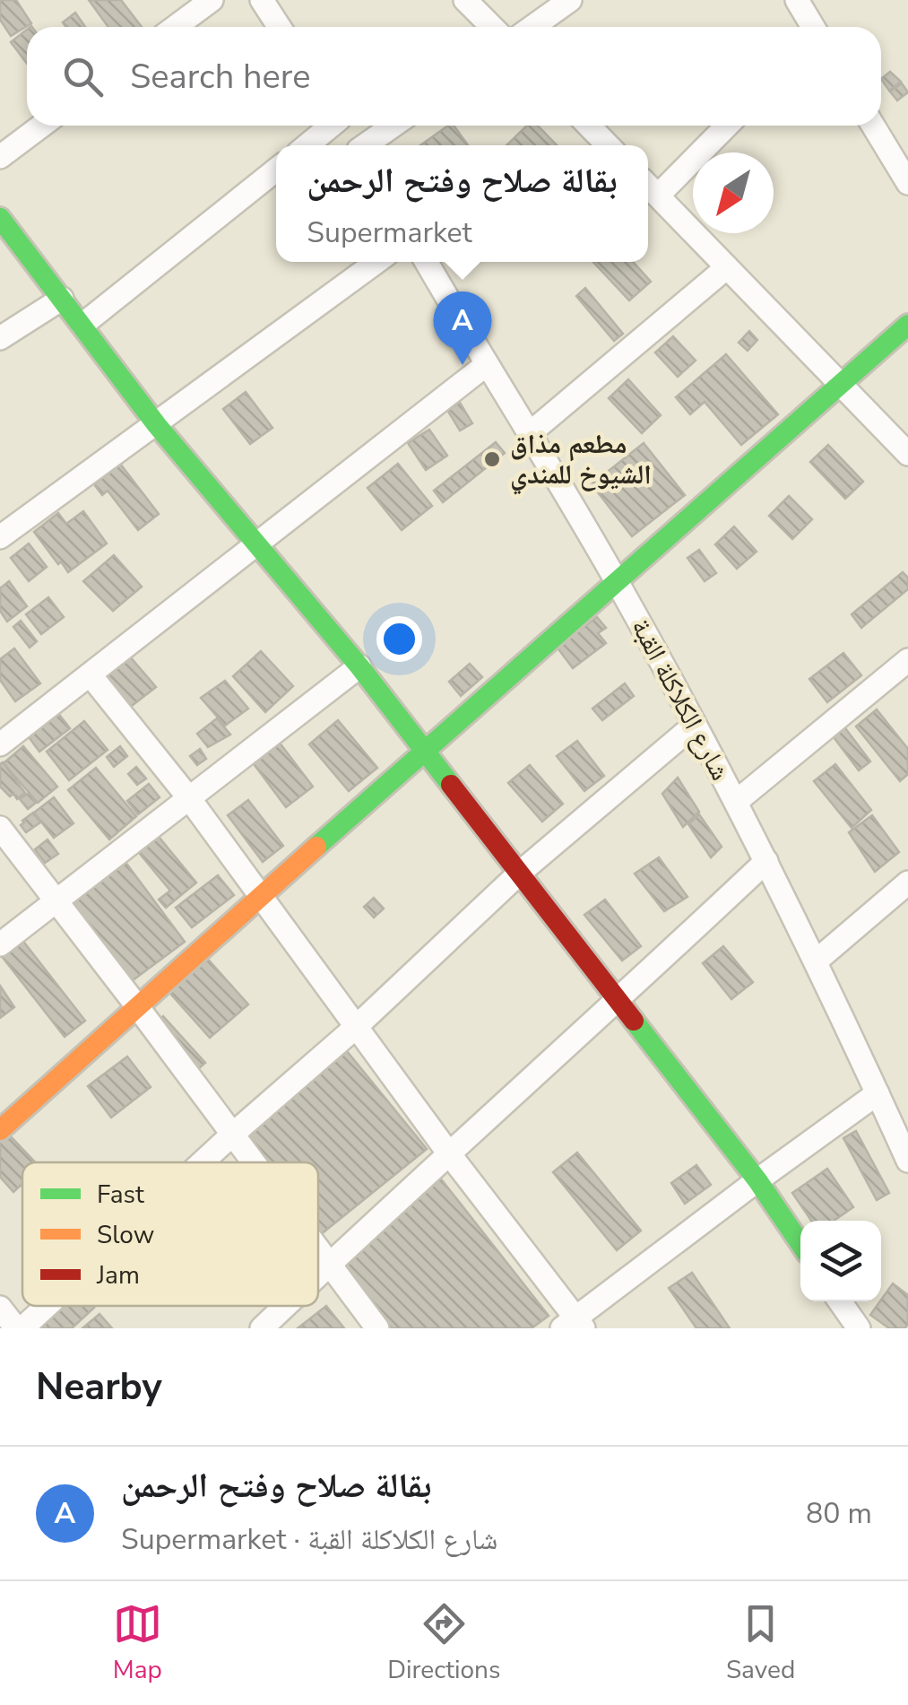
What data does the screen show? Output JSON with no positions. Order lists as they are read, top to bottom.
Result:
{
  "streets": {
    "street": ["شارع الكلاكلة القبة"]
  },
  "places": ["مطعم مذاق الشيوخ للمندي"],
  "legend": ["Fast", "Slow", "Jam"],
  "north": "bottom left",
  "page": {
    "search": "Search here",
    "popup": ["بقالة صلاح وفتح الرحمن", "Supermarket"],
    "pins": "A",
    "heading": "Nearby",
    "list": [
      {
        "mark": "A",
        "name": "بقالة صلاح وفتح الرحمن",
        "note": "Supermarket · شارع الكلاكلة القبة",
        "value": "80 m"
      }
    ],
    "nav": ["Map", "Directions", "Saved"]
  }
}
